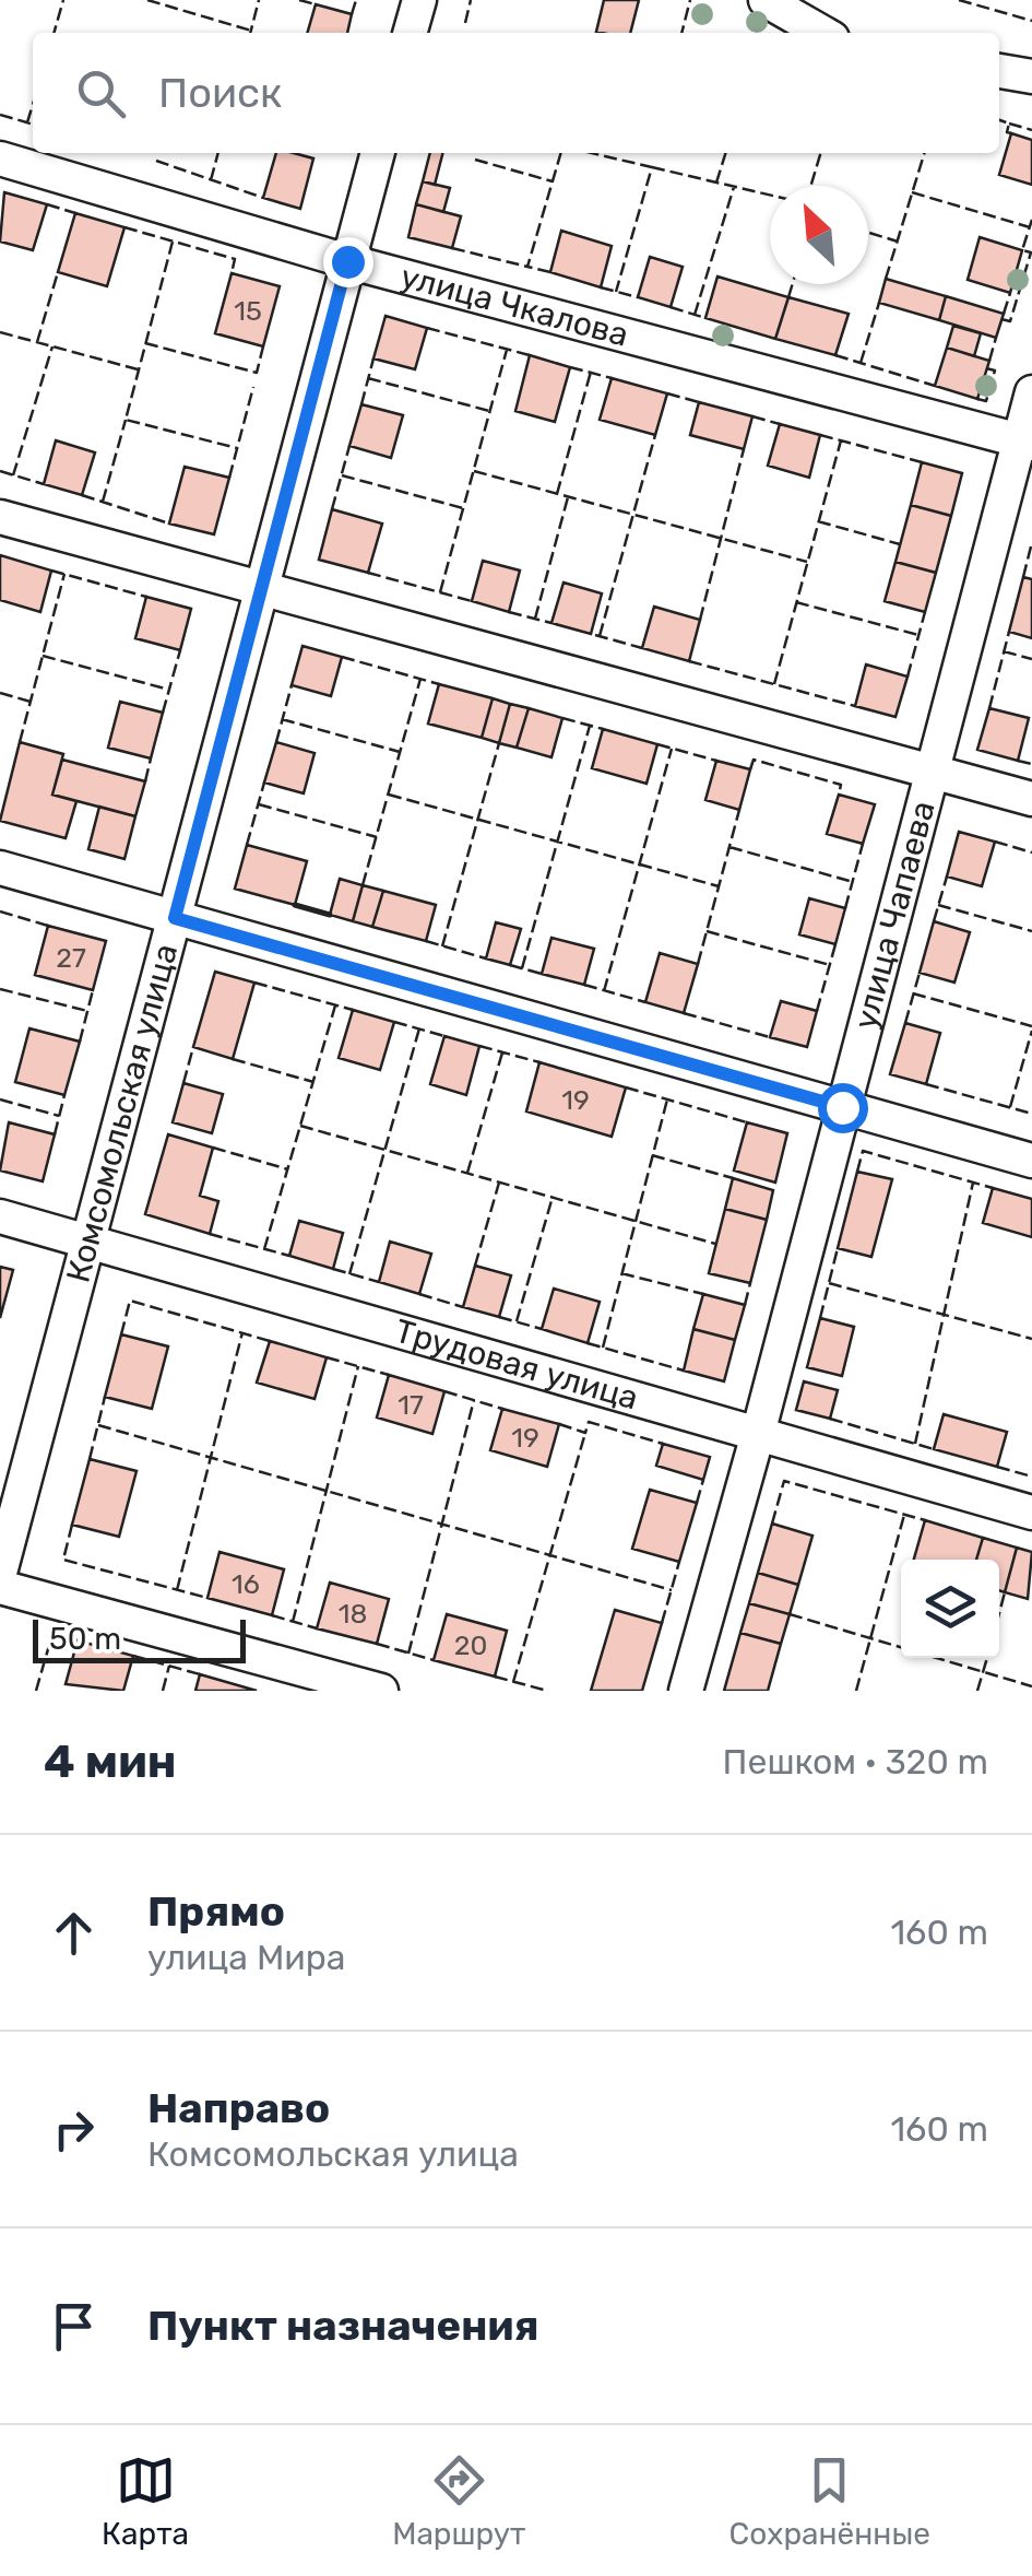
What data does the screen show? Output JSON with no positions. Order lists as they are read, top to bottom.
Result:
{
  "streets": {
    "street": [
      "улица Чкалова",
      "улица Чапаева",
      "Комсомольская улица",
      "Трудовая улица"
    ]
  },
  "crossings": [
    ["улица Чкалова", "улица Чапаева"],
    ["улица Чкалова", "Комсомольская улица"],
    ["улица Чапаева", "Трудовая улица"],
    ["Комсомольская улица", "Трудовая улица"]
  ],
  "house_numbers": [
    "15",
    "27",
    "19",
    "17",
    "19",
    "16",
    "18",
    "20"
  ],
  "scale_bar": "50 m",
  "north": "top left",
  "page": {
    "search": "Поиск",
    "scale": "50 m",
    "heading": ["4 мин", "Пешком · 320 m"],
    "list": [
      ["Прямо", "улица Мира", "160 m"],
      ["Направо", "Комсомольская улица", "160 m"],
      "Пункт назначения"
    ],
    "nav": ["Карта", "Маршрут", "Сохранённые"]
  }
}
